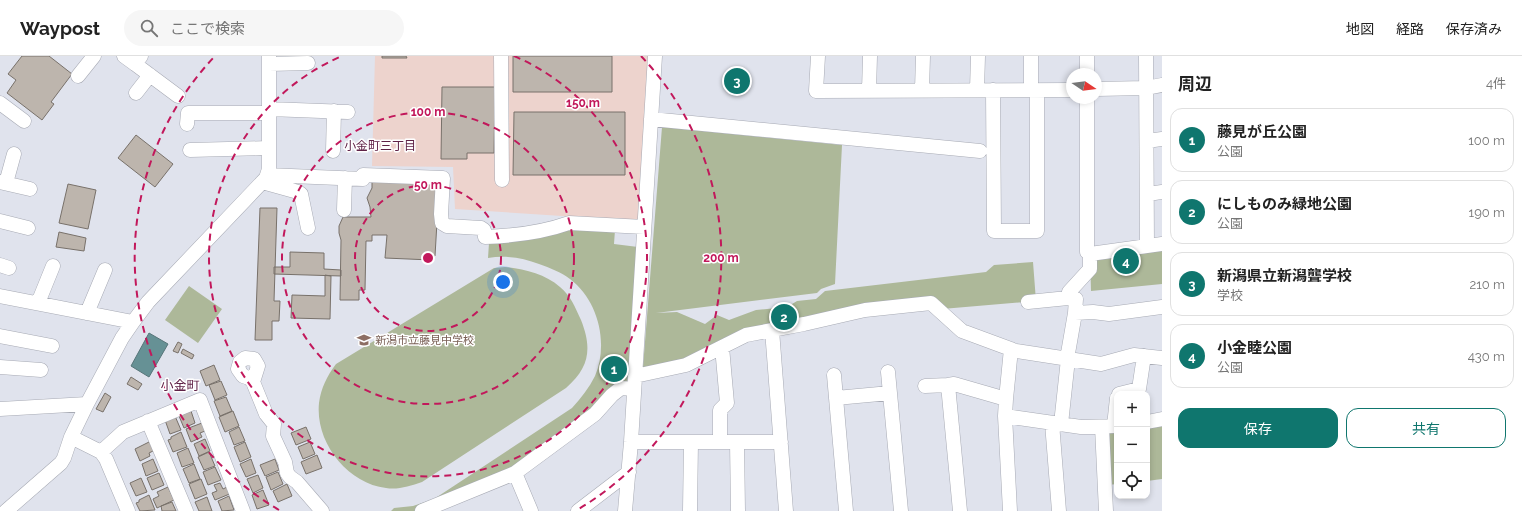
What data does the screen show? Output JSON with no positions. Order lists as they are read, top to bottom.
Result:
{
  "districts": ["小金町三丁目", "小金町"],
  "places": {
    "school or university": ["新潟市立藤見中学校"]
  },
  "north": "right",
  "page": {
    "header": "Waypost",
    "search": "ここで検索",
    "nav": ["地図", "経路", "保存済み"],
    "heading": ["周辺", "4件"],
    "pins": [
      "3",
      "4",
      "2",
      "1"
    ],
    "list": [
      {
        "mark": "1",
        "name": "藤見が丘公園",
        "note": "公園",
        "value": "100 m"
      },
      {
        "mark": "2",
        "name": "にしものみ緑地公園",
        "note": "公園",
        "value": "190 m"
      },
      {
        "mark": "3",
        "name": "新潟県立新潟聾学校",
        "note": "学校",
        "value": "210 m"
      },
      {
        "mark": "4",
        "name": "小金睦公園",
        "note": "公園",
        "value": "430 m"
      }
    ],
    "map_buttons": ["+", "−"],
    "buttons": ["保存", "共有"]
  },
  "rings": [
    "150 m",
    "100 m",
    "50 m",
    "200 m"
  ]
}
